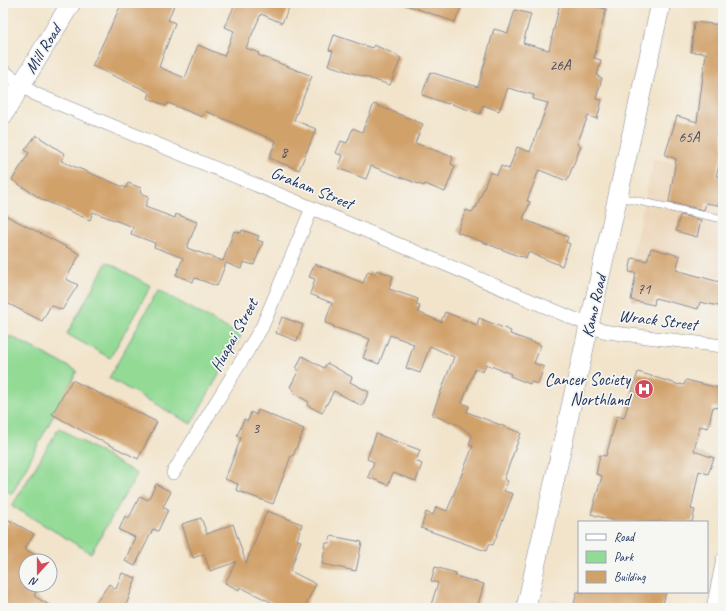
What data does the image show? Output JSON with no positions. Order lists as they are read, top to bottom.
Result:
{
  "streets": {
    "main road": ["Mill Road", "Kamo Road"],
    "street": ["Graham Street", "Wrack Street", "Huapai Street"]
  },
  "crossings": [
    ["Mill Road", "Graham Street"],
    ["Graham Street", "Kamo Road"],
    ["Graham Street", "Wrack Street"],
    ["Graham Street", "Huapai Street"],
    ["Kamo Road", "Wrack Street"]
  ],
  "places": {
    "hospital": ["Cancer Society Northland"]
  },
  "house_numbers": [
    "26A",
    "65A",
    "8",
    "71",
    "3"
  ],
  "legend": ["Road", "Park", "Building"],
  "north": "bottom"
}
